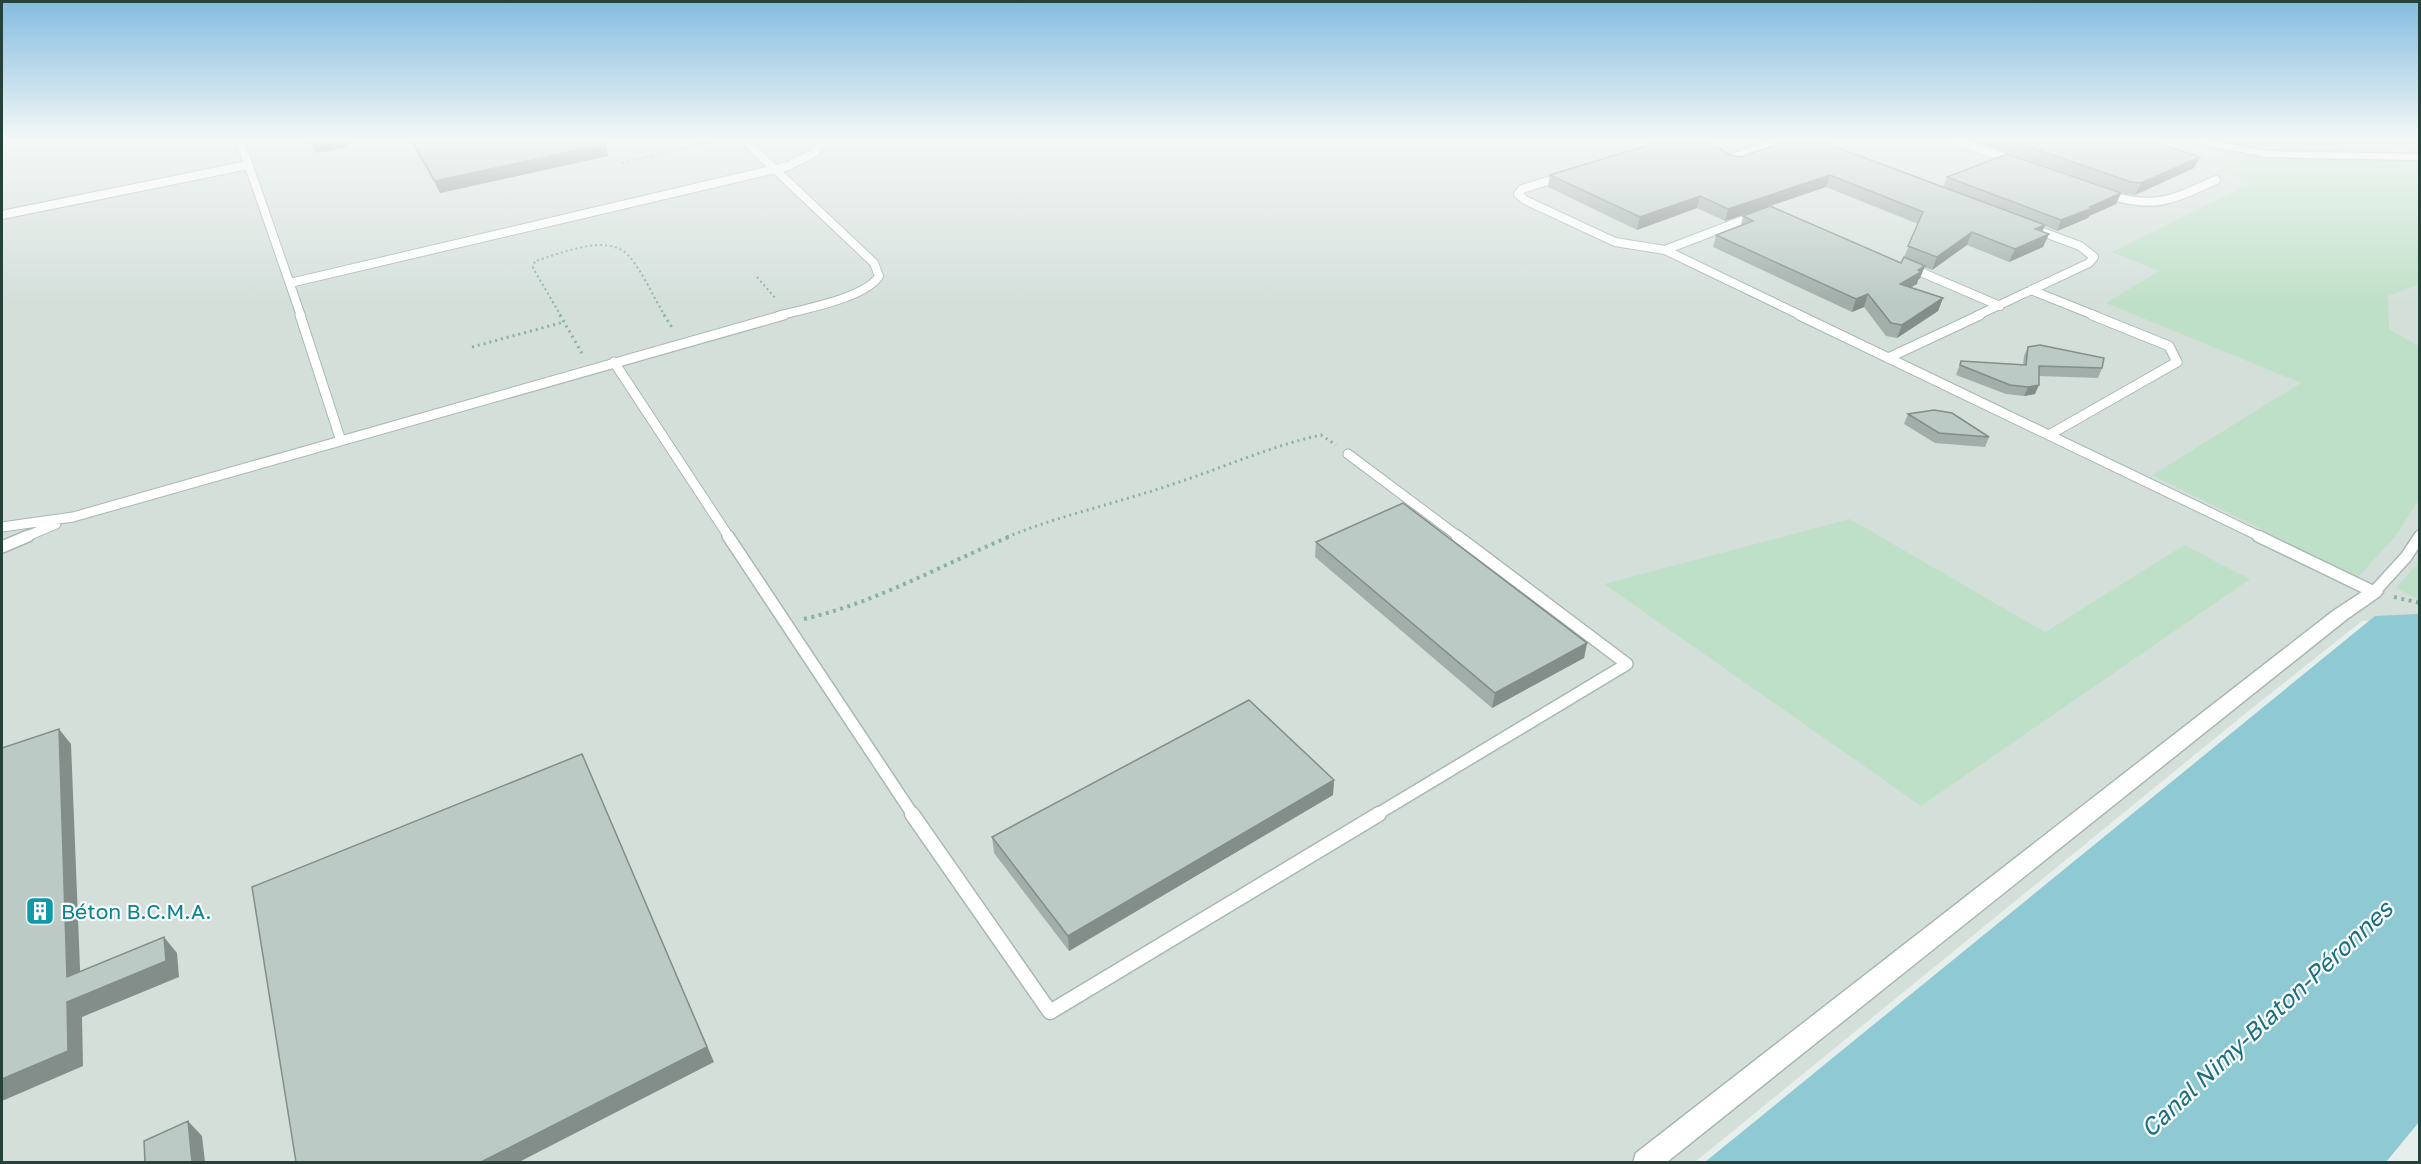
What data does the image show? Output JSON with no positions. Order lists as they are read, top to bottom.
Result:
{
  "water": ["Canal Nimy-Blaton-Péronnes"],
  "places": {
    "building": ["Béton B.C.M.A."]
  }
}
